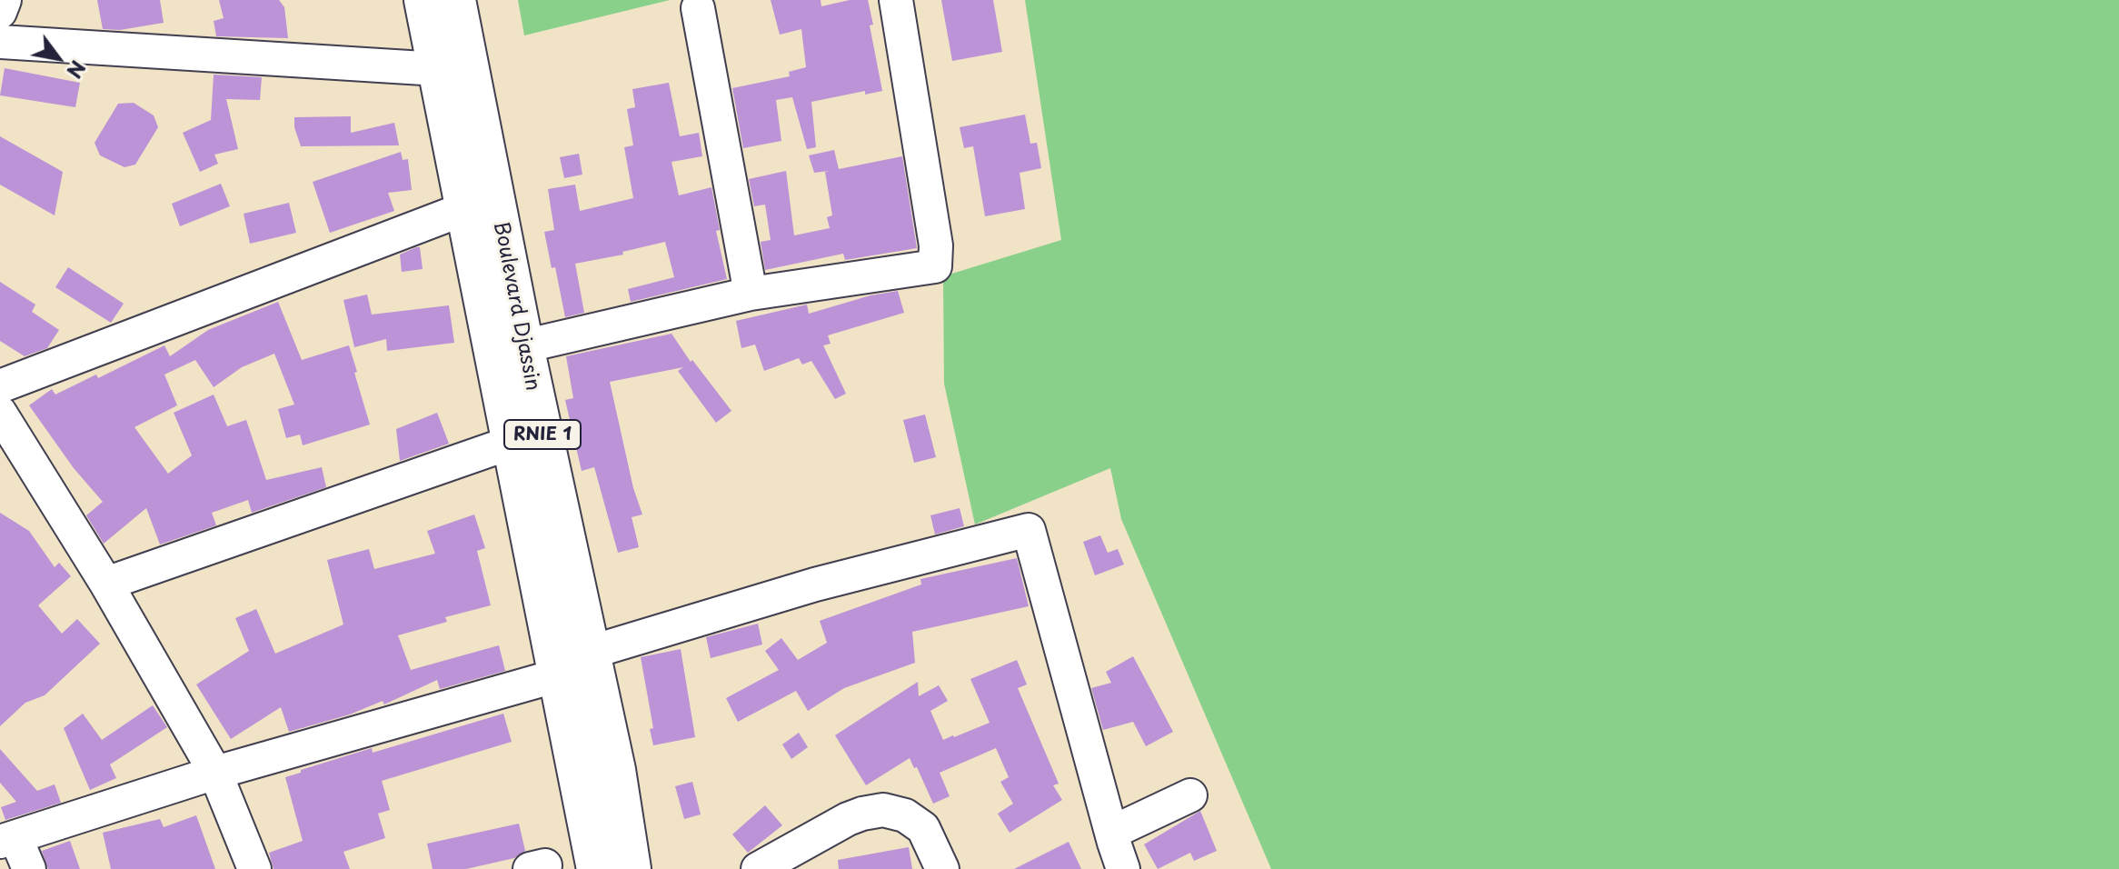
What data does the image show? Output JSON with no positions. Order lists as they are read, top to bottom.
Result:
{
  "streets": {
    "highway": ["Boulevard Djassin", "RNIE 1"]
  },
  "north": "bottom right"
}
